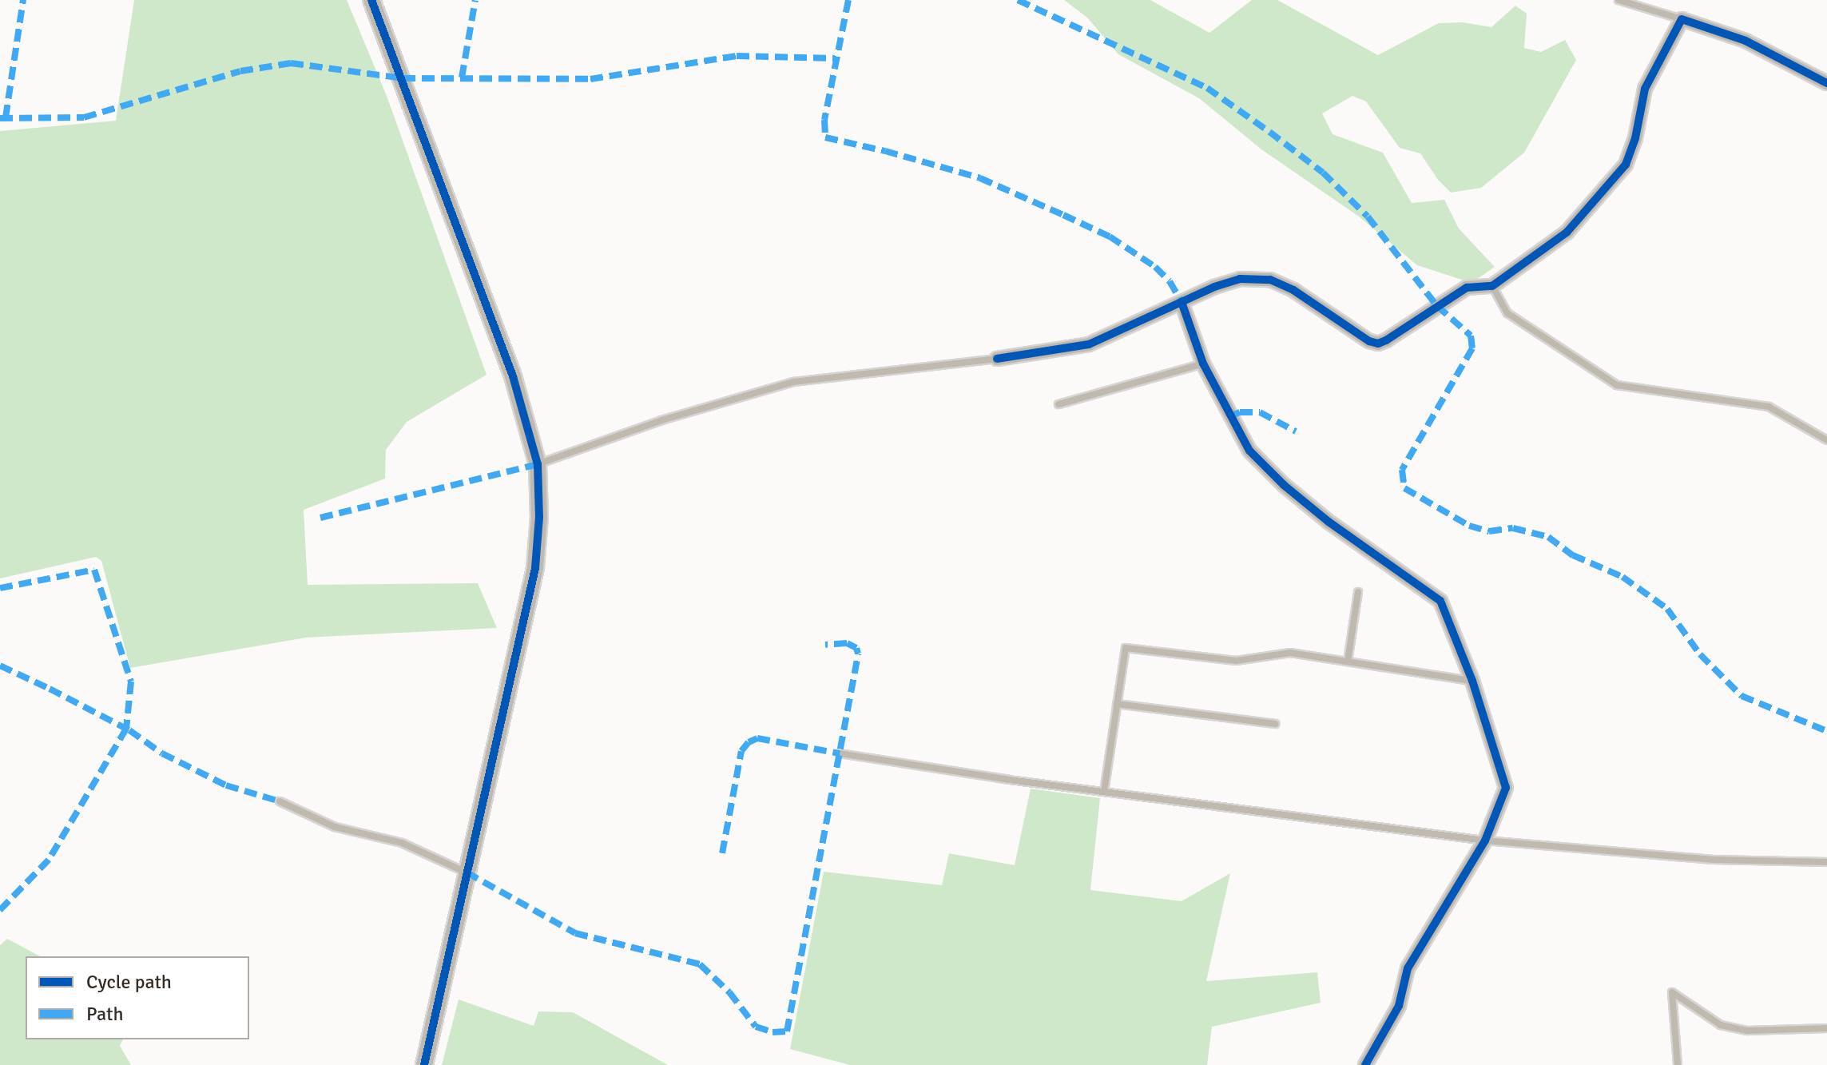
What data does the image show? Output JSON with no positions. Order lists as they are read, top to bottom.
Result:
{
  "legend": ["Cycle path", "Path"]
}
